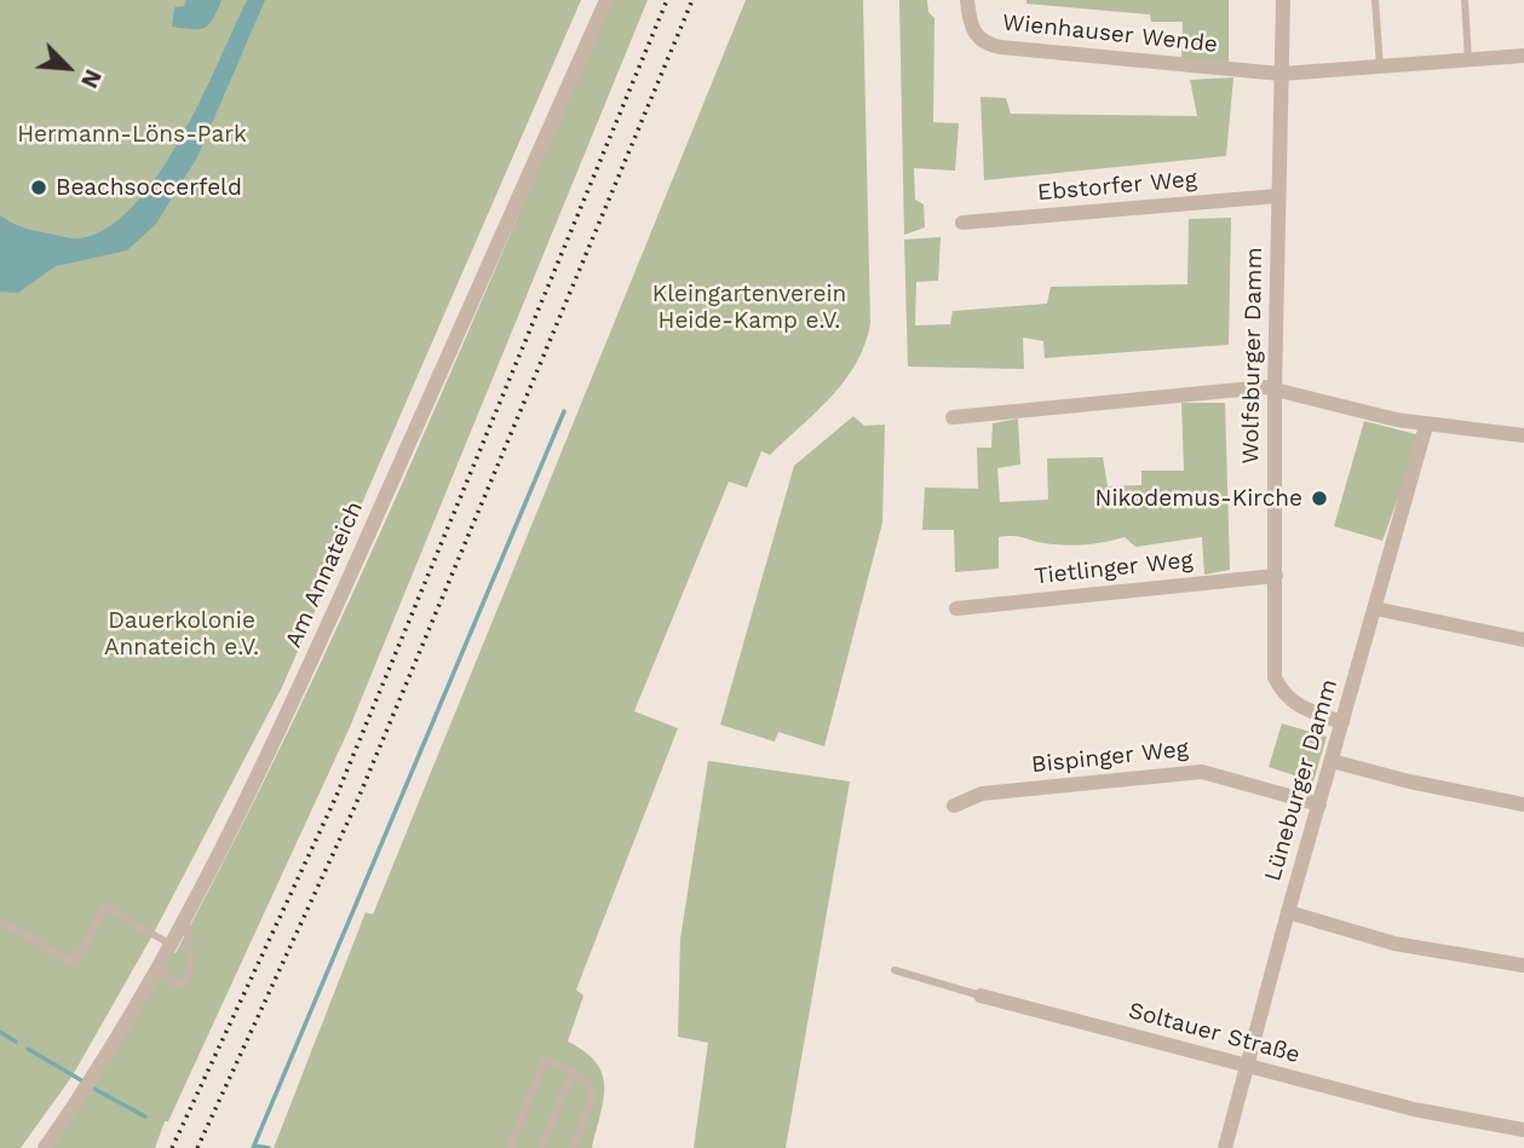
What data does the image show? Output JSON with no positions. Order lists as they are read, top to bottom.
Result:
{
  "streets": {
    "street": [
      "Wienhauser Wende",
      "Ebstorfer Weg",
      "Wolfsburger Damm",
      "Tietlinger Weg",
      "Am Annateich",
      "Bispinger Weg",
      "Lüneburger Damm",
      "Soltauer Straße"
    ]
  },
  "crossings": [
    ["Wienhauser Wende", "Wolfsburger Damm"],
    ["Ebstorfer Weg", "Wolfsburger Damm"],
    ["Wolfsburger Damm", "Tietlinger Weg"],
    ["Wolfsburger Damm", "Lüneburger Damm"],
    ["Bispinger Weg", "Lüneburger Damm"],
    ["Lüneburger Damm", "Soltauer Straße"]
  ],
  "parks": ["Hermann-Löns-Park", "Kleingartenverein Heide-Kamp e.V.", "Dauerkolonie Annateich e.V."],
  "places": ["Beachsoccerfeld", "Nikodemus-Kirche"],
  "north": "bottom right"
}
